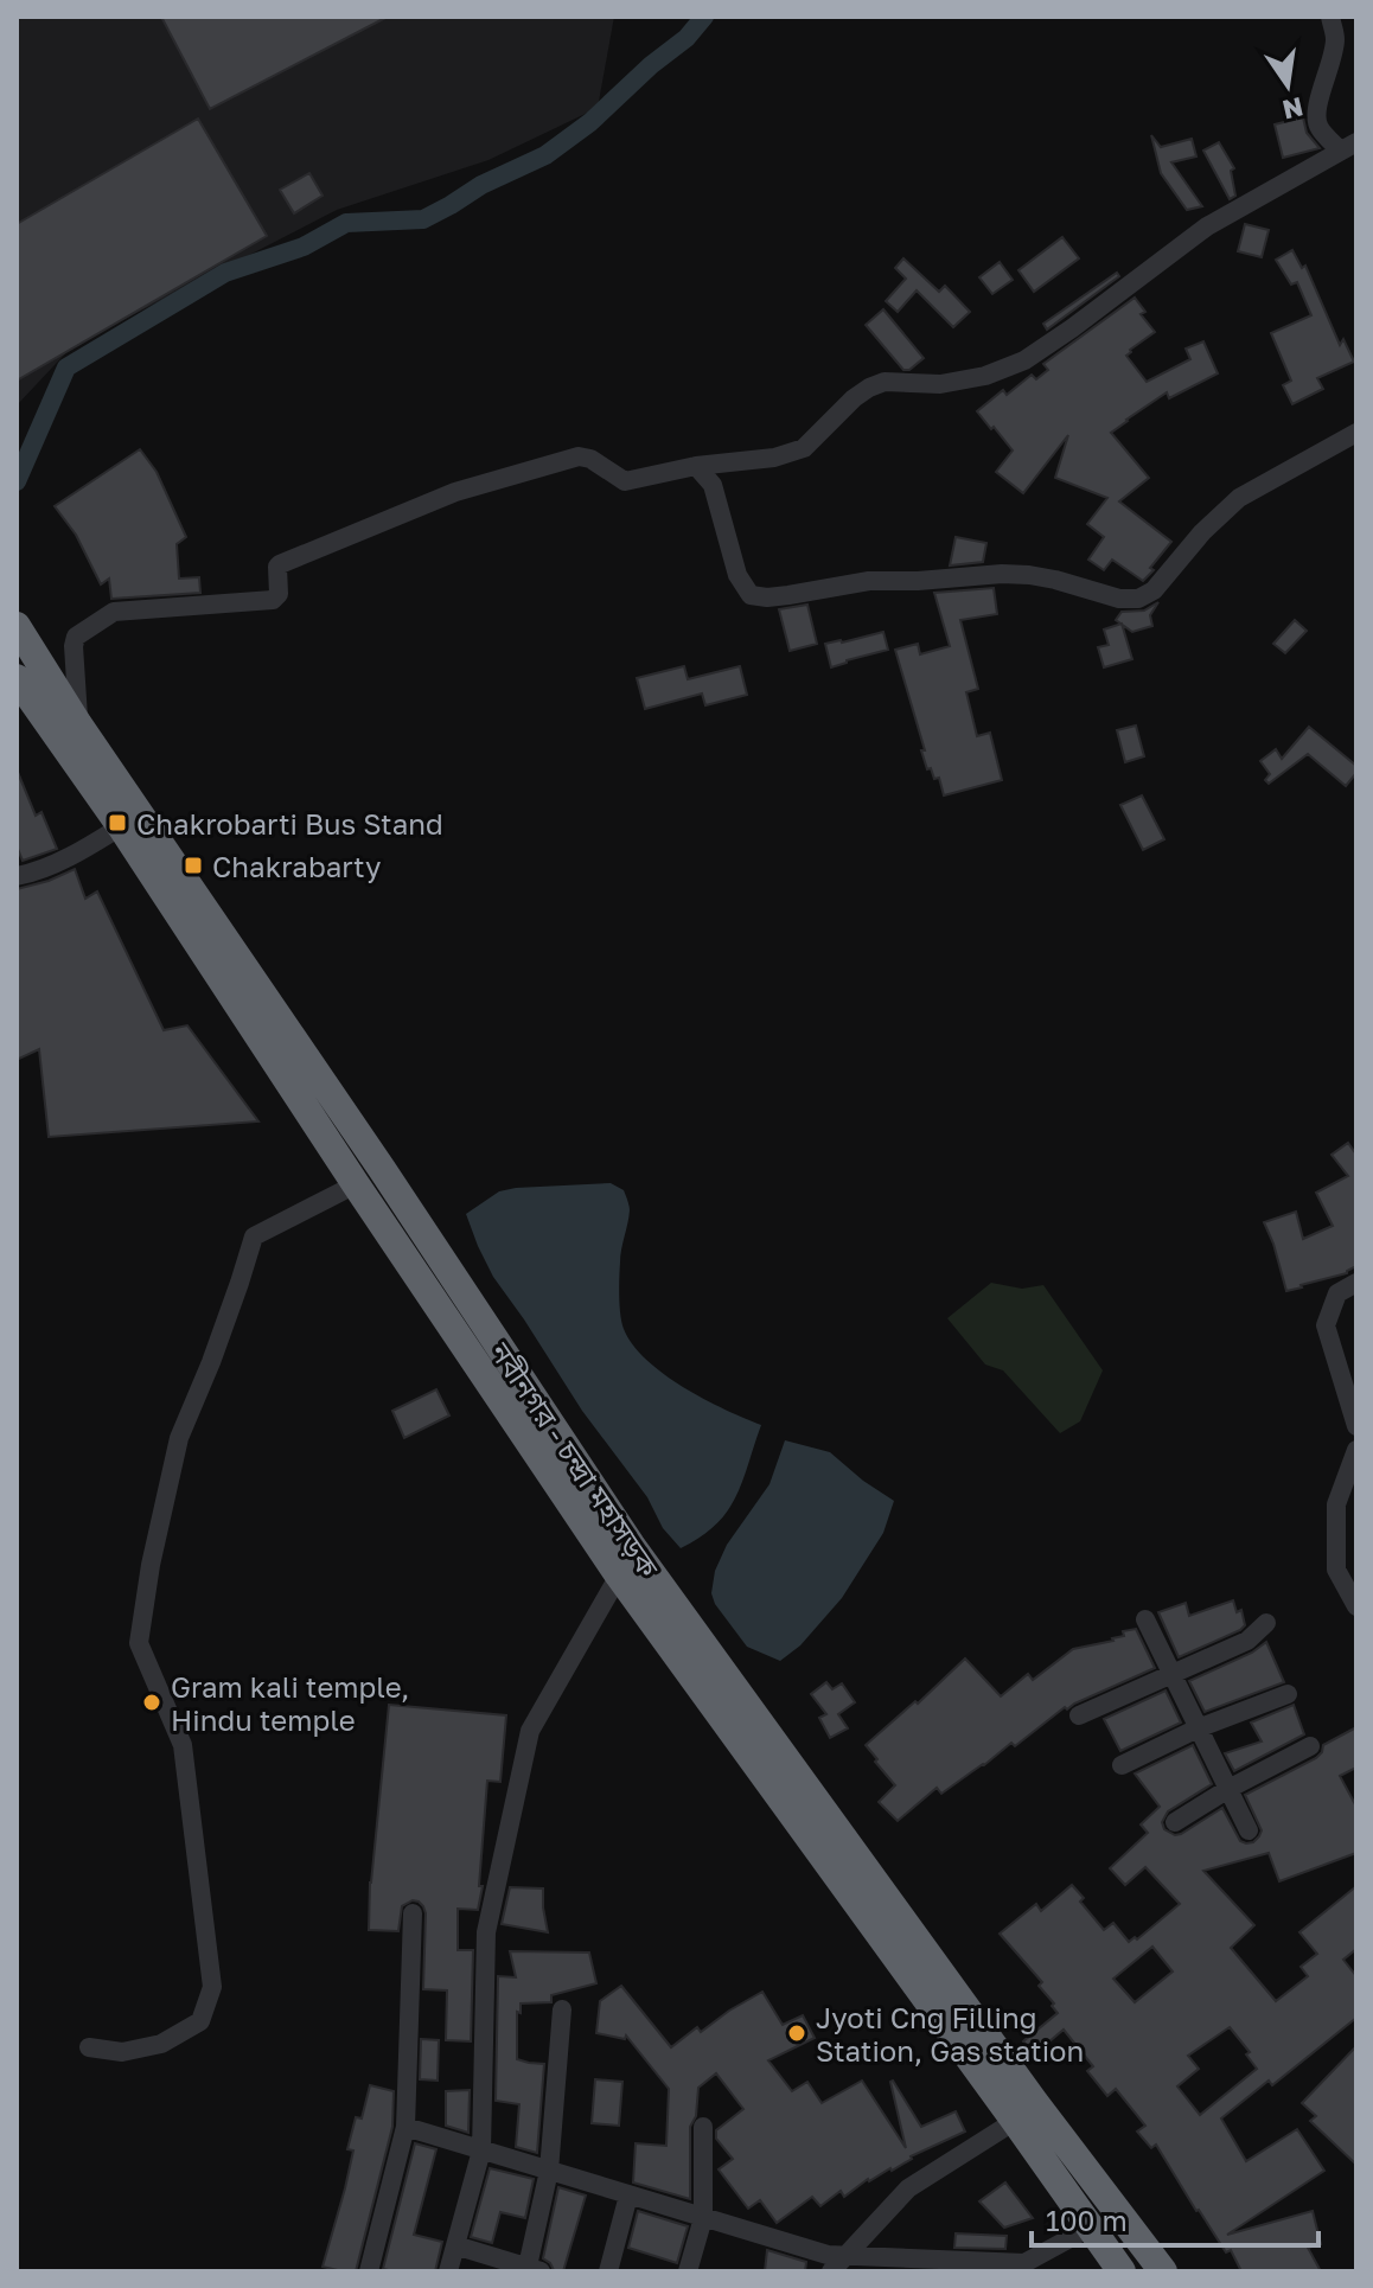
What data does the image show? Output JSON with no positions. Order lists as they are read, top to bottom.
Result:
{
  "streets": {
    "highway": ["নবীনগর - চন্দ্রা মহাসড়ক"]
  },
  "places": {
    "transit": ["Chakrobarti Bus Stand", "Chakrabarty"],
    "other": ["Gram kali temple, Hindu temple", "Jyoti Cng Filling Station, Gas station"]
  },
  "scale_bar": "100 m",
  "north": "bottom"
}
